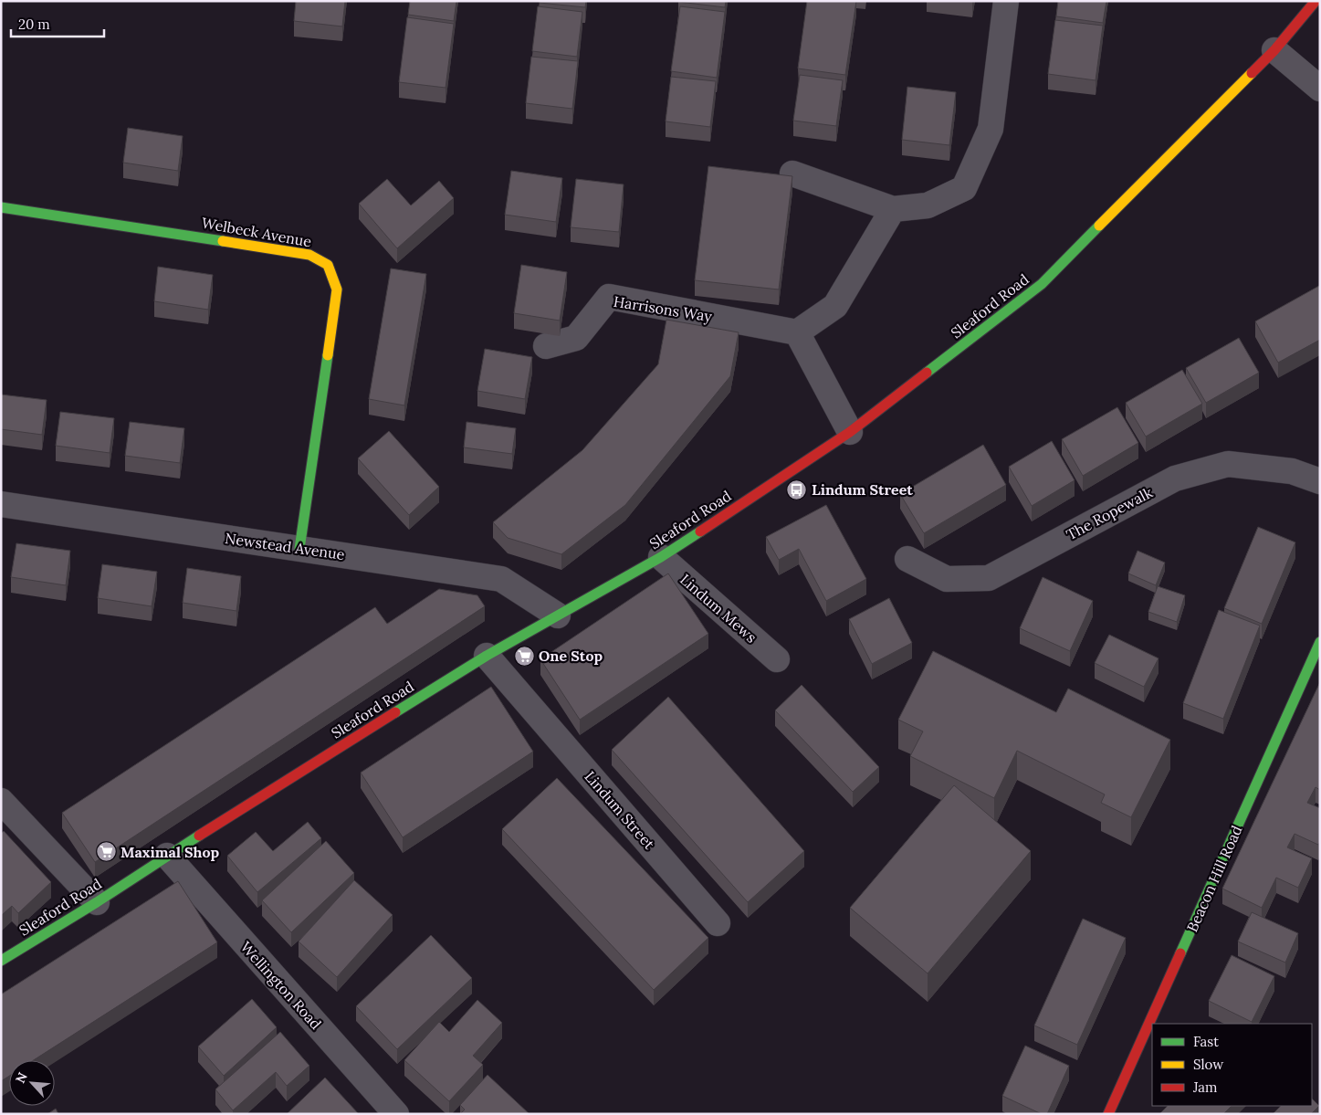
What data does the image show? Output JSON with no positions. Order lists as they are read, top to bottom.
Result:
{
  "streets": {
    "street": [
      "Welbeck Avenue",
      "Sleaford Road",
      "Harrisons Way",
      "The Ropewalk",
      "Newstead Avenue",
      "Lindum Mews",
      "Lindum Street",
      "Beacon Hill Road",
      "Wellington Road"
    ]
  },
  "crossings": [
    ["Welbeck Avenue", "Newstead Avenue"],
    ["Sleaford Road", "Newstead Avenue"],
    ["Sleaford Road", "Lindum Mews"],
    ["Sleaford Road", "Lindum Street"],
    ["Sleaford Road", "Wellington Road"]
  ],
  "places": {
    "bus stop": ["Lindum Street"],
    "supermarket": ["One Stop", "Maximal Shop"]
  },
  "legend": ["Fast", "Slow", "Jam"],
  "scale_bar": "20 m",
  "north": "top left"
}
